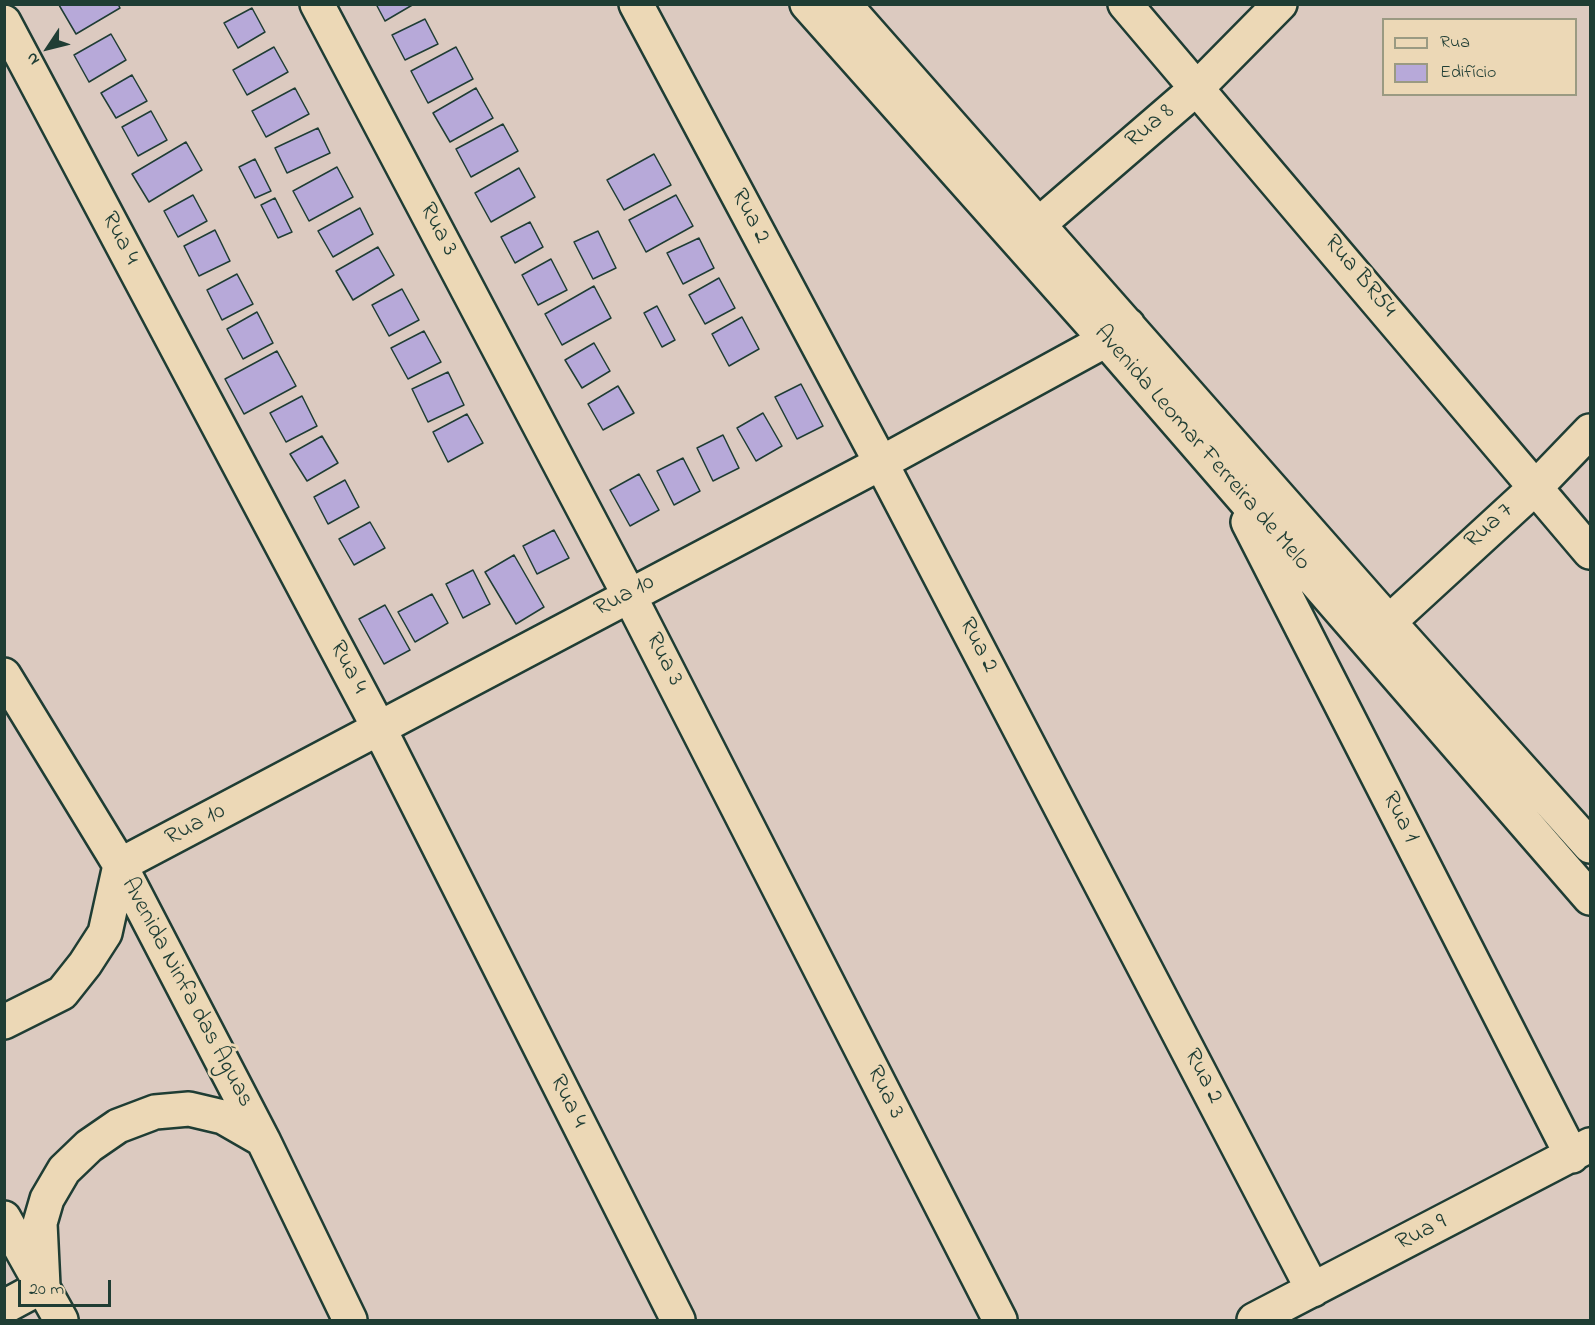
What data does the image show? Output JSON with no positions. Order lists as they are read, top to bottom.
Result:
{
  "streets": {
    "street": [
      "Rua 8",
      "Rua 2",
      "Rua 3",
      "Rua 4",
      "Rua BR54",
      "Avenida Leomar Ferreira de Melo",
      "Rua 7",
      "Rua 10",
      "Rua 1",
      "Avenida Ninfa das Águas",
      "Rua 9"
    ]
  },
  "crossings": [
    ["Rua 8", "Rua BR54"],
    ["Rua 8", "Avenida Leomar Ferreira de Melo"],
    ["Rua 2", "Rua 10"],
    ["Rua 2", "Rua 9"],
    ["Rua 3", "Rua 10"],
    ["Rua 4", "Rua 10"],
    ["Rua BR54", "Rua 7"],
    ["Avenida Leomar Ferreira de Melo", "Rua 7"],
    ["Avenida Leomar Ferreira de Melo", "Rua 10"],
    ["Avenida Leomar Ferreira de Melo", "Rua 1"],
    ["Rua 10", "Avenida Ninfa das Águas"],
    ["Rua 1", "Rua 9"]
  ],
  "legend": ["Rua", "Edifício"],
  "scale_bar": "20 m",
  "north": "bottom left"
}
